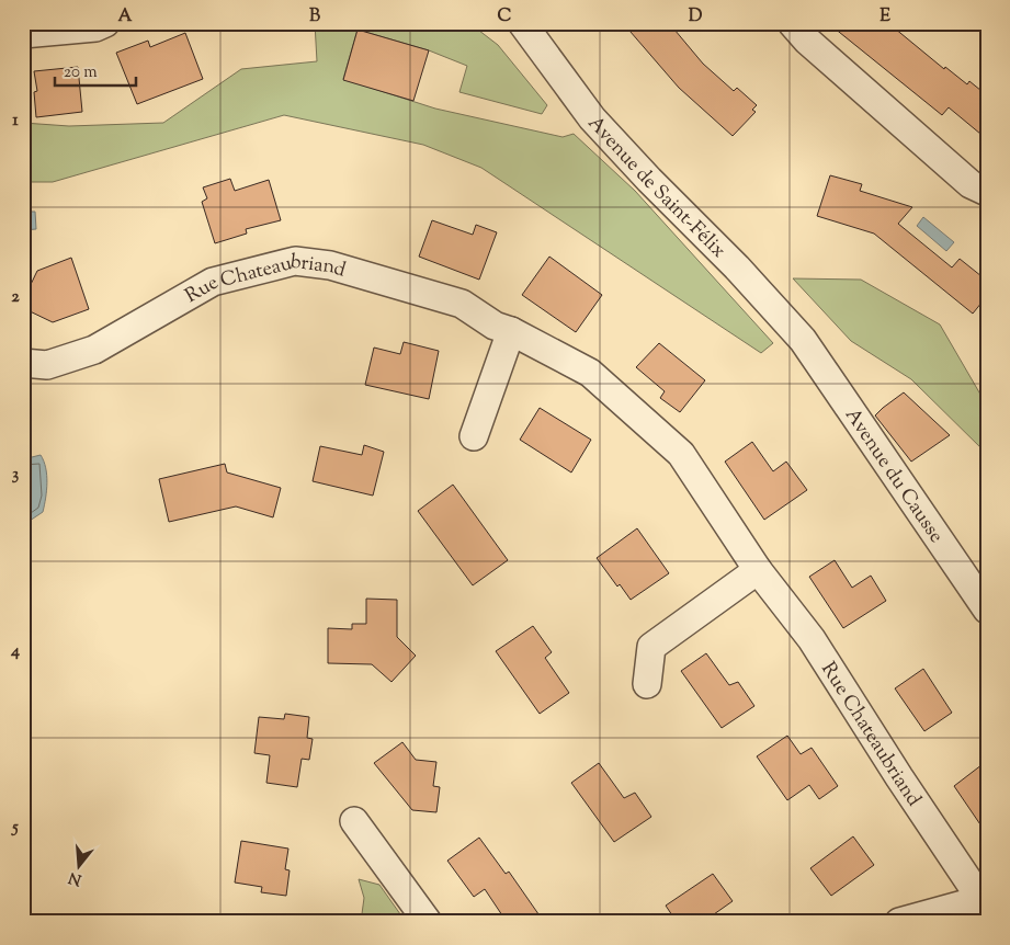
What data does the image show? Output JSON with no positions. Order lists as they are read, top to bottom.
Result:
{
  "streets": {
    "street": ["Avenue de Saint-Félix", "Rue Chateaubriand", "Avenue du Causse"]
  },
  "crossings": [
    ["Avenue de Saint-Félix", "Avenue du Causse"]
  ],
  "scale_bar": "20 m",
  "north": "bottom",
  "grid": {
    "columns": [
      "A",
      "B",
      "C",
      "D",
      "E"
    ],
    "rows": [
      "1",
      "2",
      "3",
      "4",
      "5"
    ]
  }
}
